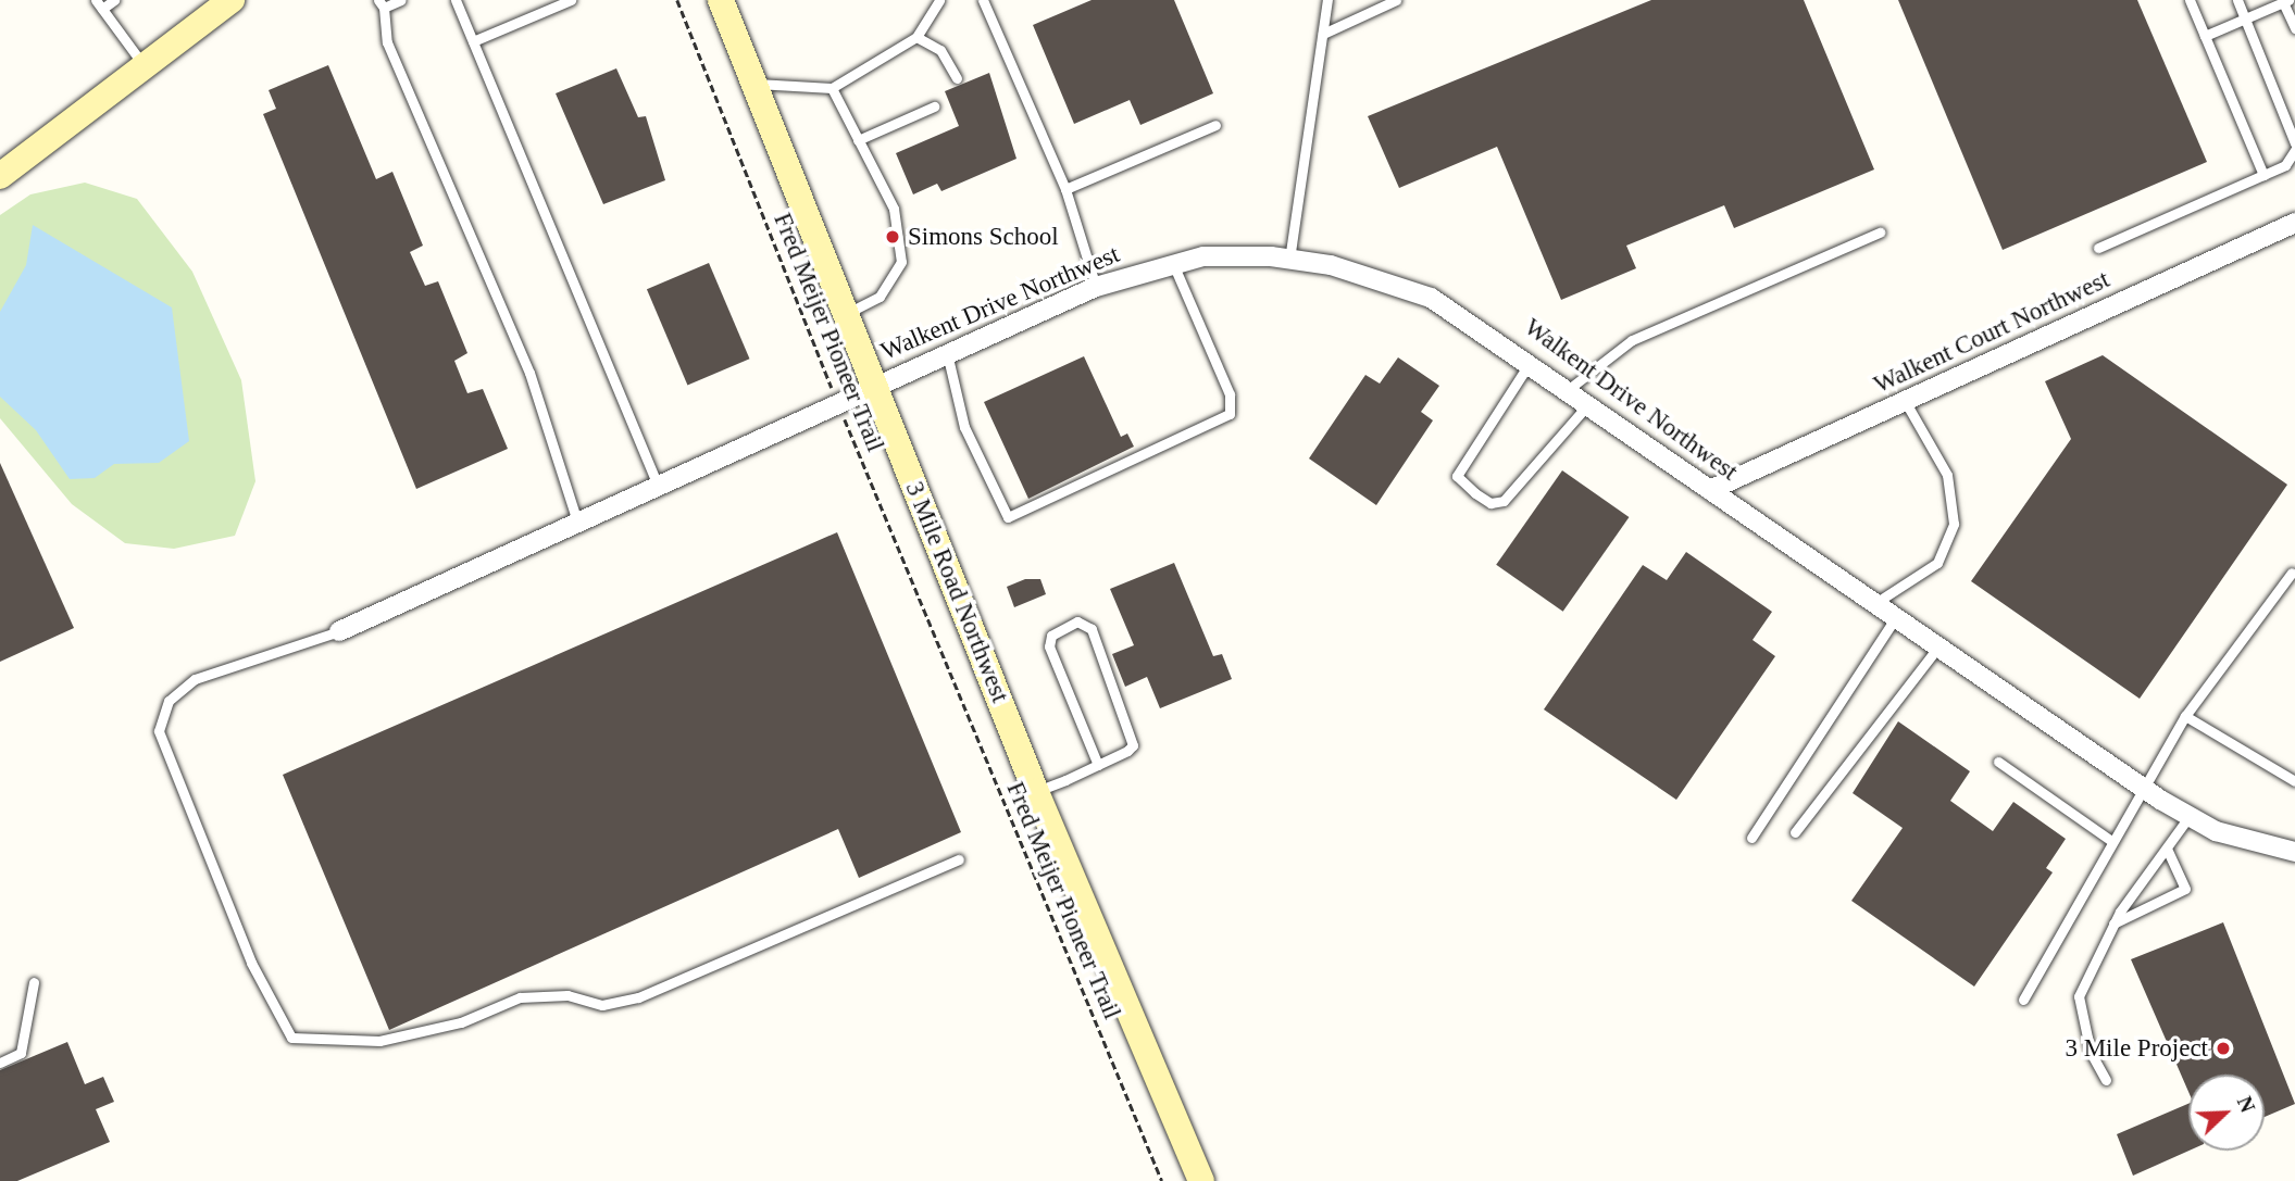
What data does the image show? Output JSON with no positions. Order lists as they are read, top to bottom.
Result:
{
  "streets": {
    "main road": ["3 Mile Road Northwest"],
    "street": ["Walkent Drive Northwest", "Walkent Court Northwest"],
    "path": ["Fred Meijer Pioneer Trail"]
  },
  "crossings": [
    ["Walkent Drive Northwest", "Fred Meijer Pioneer Trail"],
    ["Walkent Drive Northwest", "Walkent Court Northwest"],
    ["Walkent Drive Northwest", "3 Mile Road Northwest"]
  ],
  "places": ["Simons School", "3 Mile Project"],
  "north": "top right"
}
